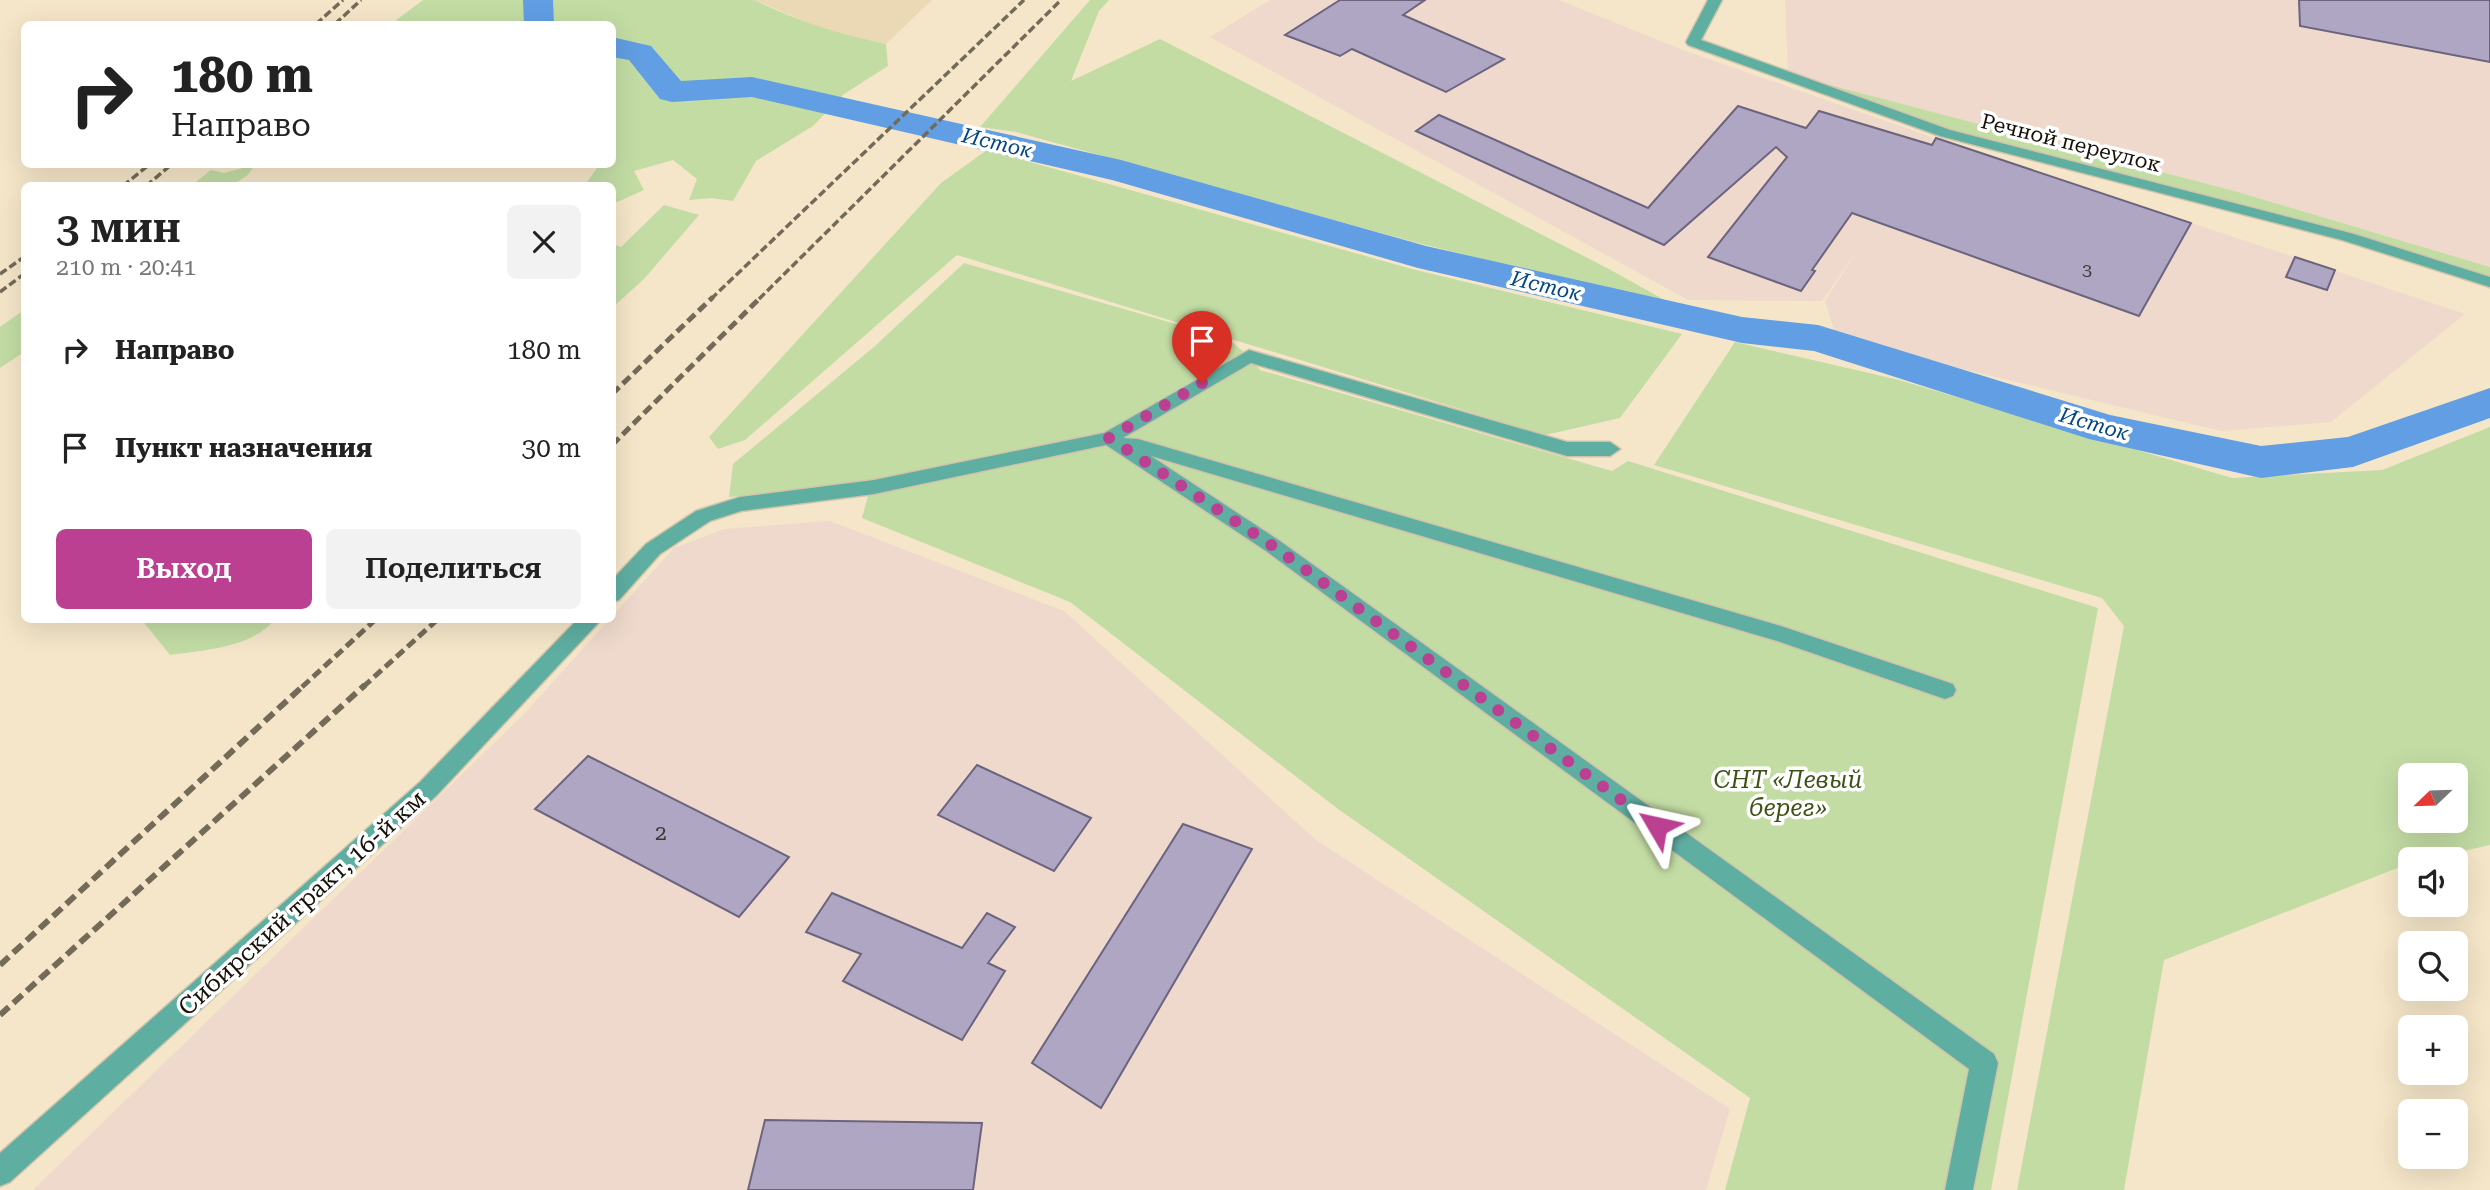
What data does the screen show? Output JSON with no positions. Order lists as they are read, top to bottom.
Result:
{
  "streets": {
    "street": ["Речной переулок", "Сибирский тракт, 16-й км"]
  },
  "water": ["Исток"],
  "parks": ["СНТ «Левый берег»"],
  "house_numbers": ["3", "2"],
  "north": "bottom left",
  "page": {
    "turn": ["180 m", "Направо"],
    "heading": ["3 мин", "210 m · 20:41"],
    "list": [
      {
        "name": "Направо",
        "value": "180 m"
      },
      {
        "name": "Пункт назначения",
        "value": "30 m"
      }
    ],
    "buttons": ["Выход", "Поделиться"],
    "map_buttons": ["+", "−"]
  }
}
